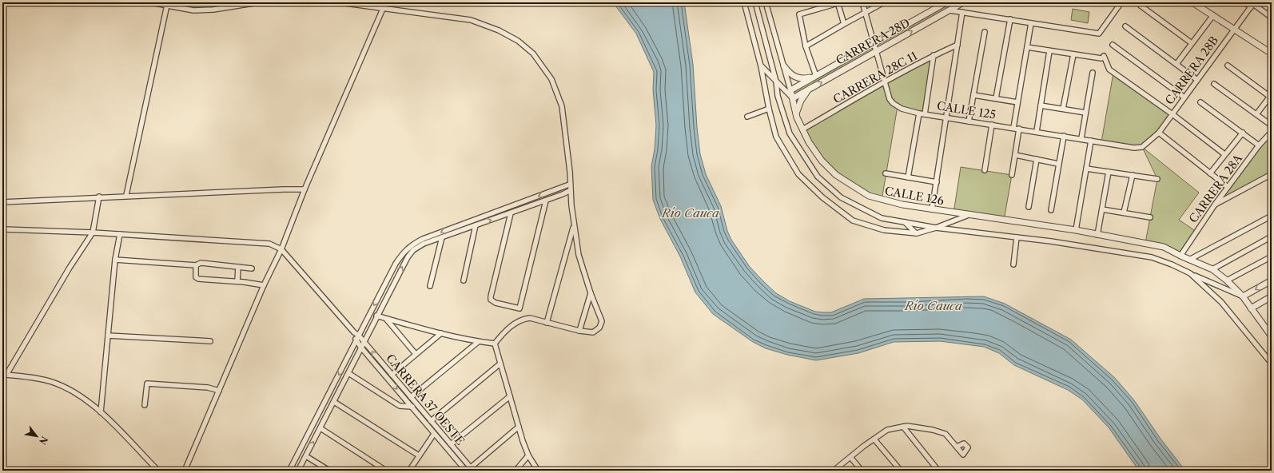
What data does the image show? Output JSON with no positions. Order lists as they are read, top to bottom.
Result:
{
  "streets": {
    "street": [
      "CARRERA 28D",
      "CARRERA 28B",
      "CARRERA 28C 11",
      "CALLE 125",
      "CARRERA 28A",
      "CALLE 126",
      "CARRERA 37 OESTE"
    ]
  },
  "crossings": [
    ["CARRERA 28D", "CALLE 125"],
    ["CARRERA 28D", "CALLE 126"],
    ["CARRERA 28B", "CALLE 125"],
    ["CARRERA 28C 11", "CALLE 125"],
    ["CARRERA 28C 11", "CALLE 126"],
    ["CARRERA 28A", "CALLE 126"]
  ],
  "water": ["Río Cauca"],
  "north": "bottom right"
}
